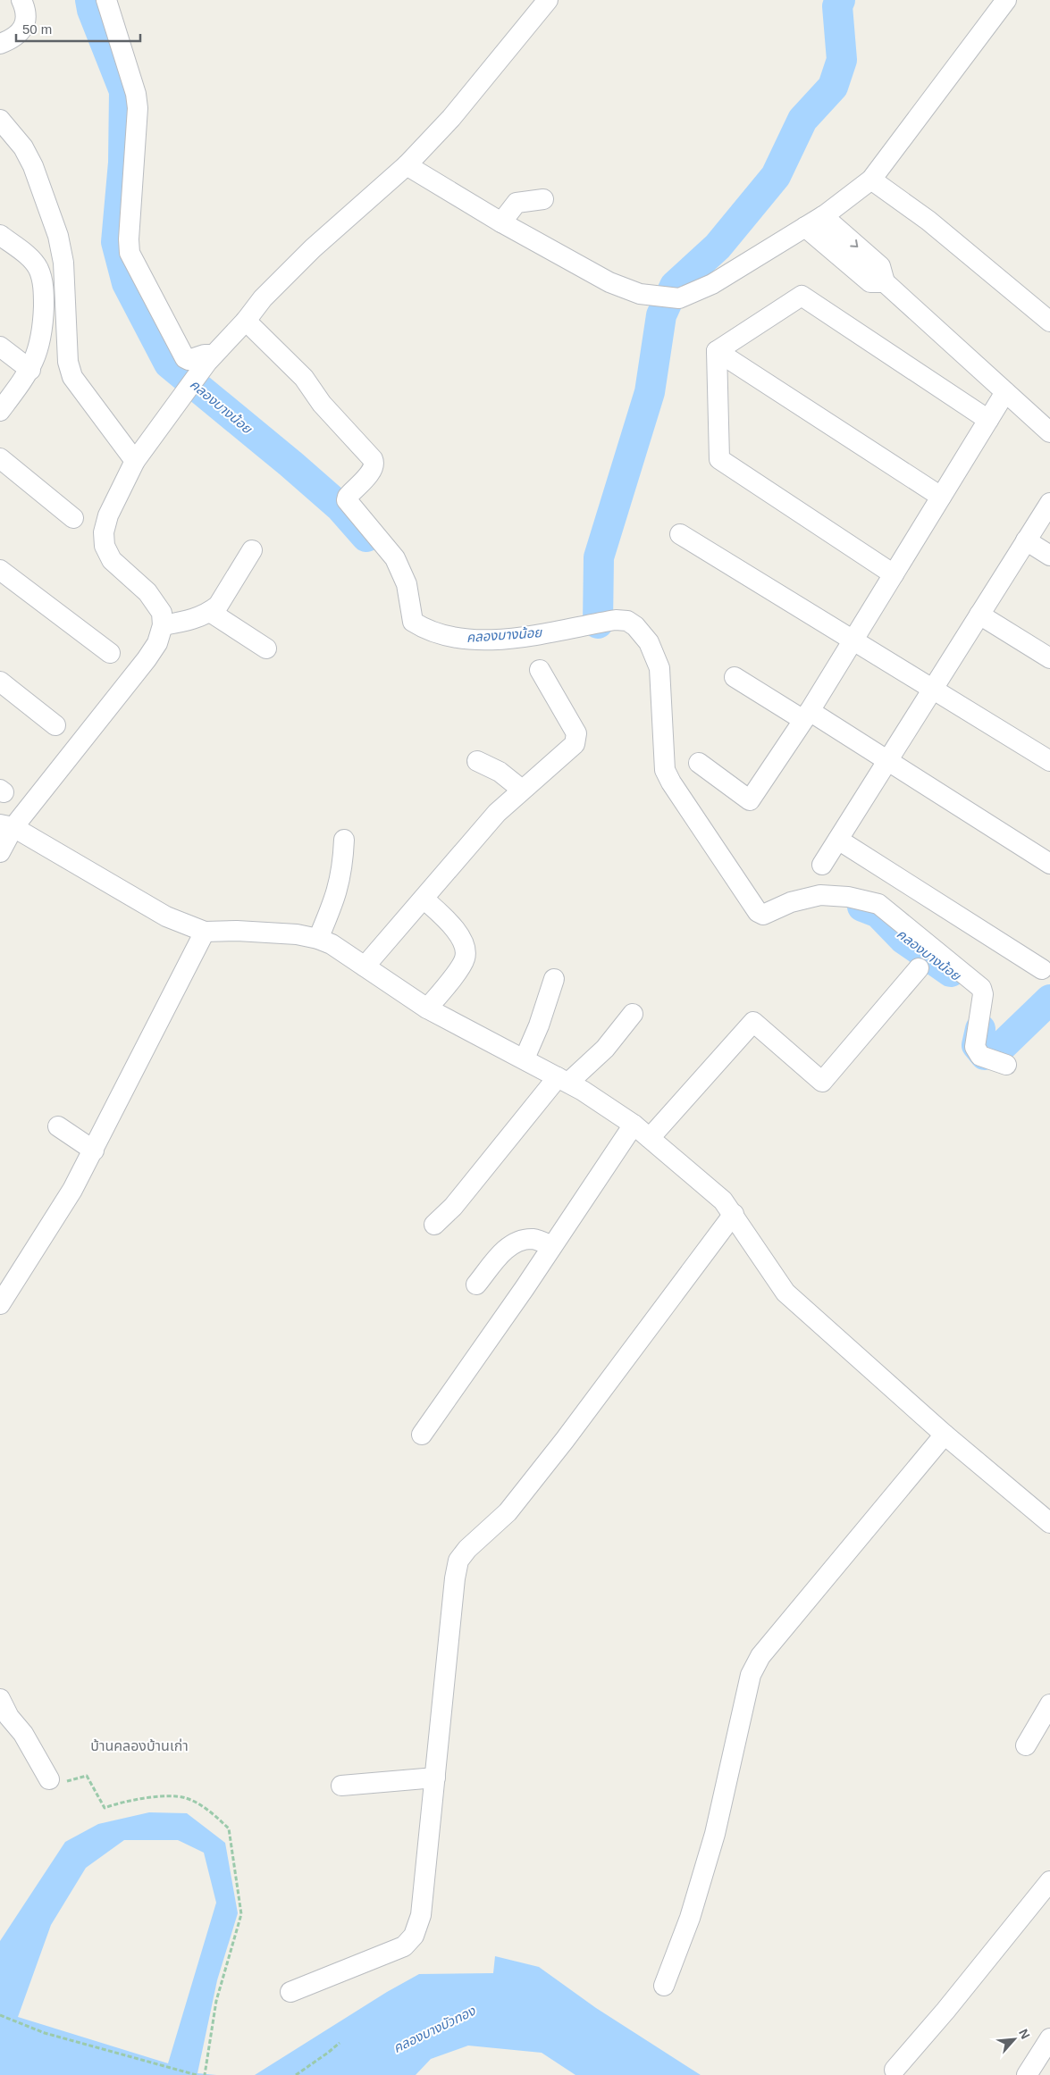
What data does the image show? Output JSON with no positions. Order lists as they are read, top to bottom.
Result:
{
  "districts": ["บ้านคลองบ้านเก่า"],
  "water": ["คลองบางน้อย", "คลองบางบัวทอง"],
  "scale_bar": "50 m",
  "north": "top right"
}
